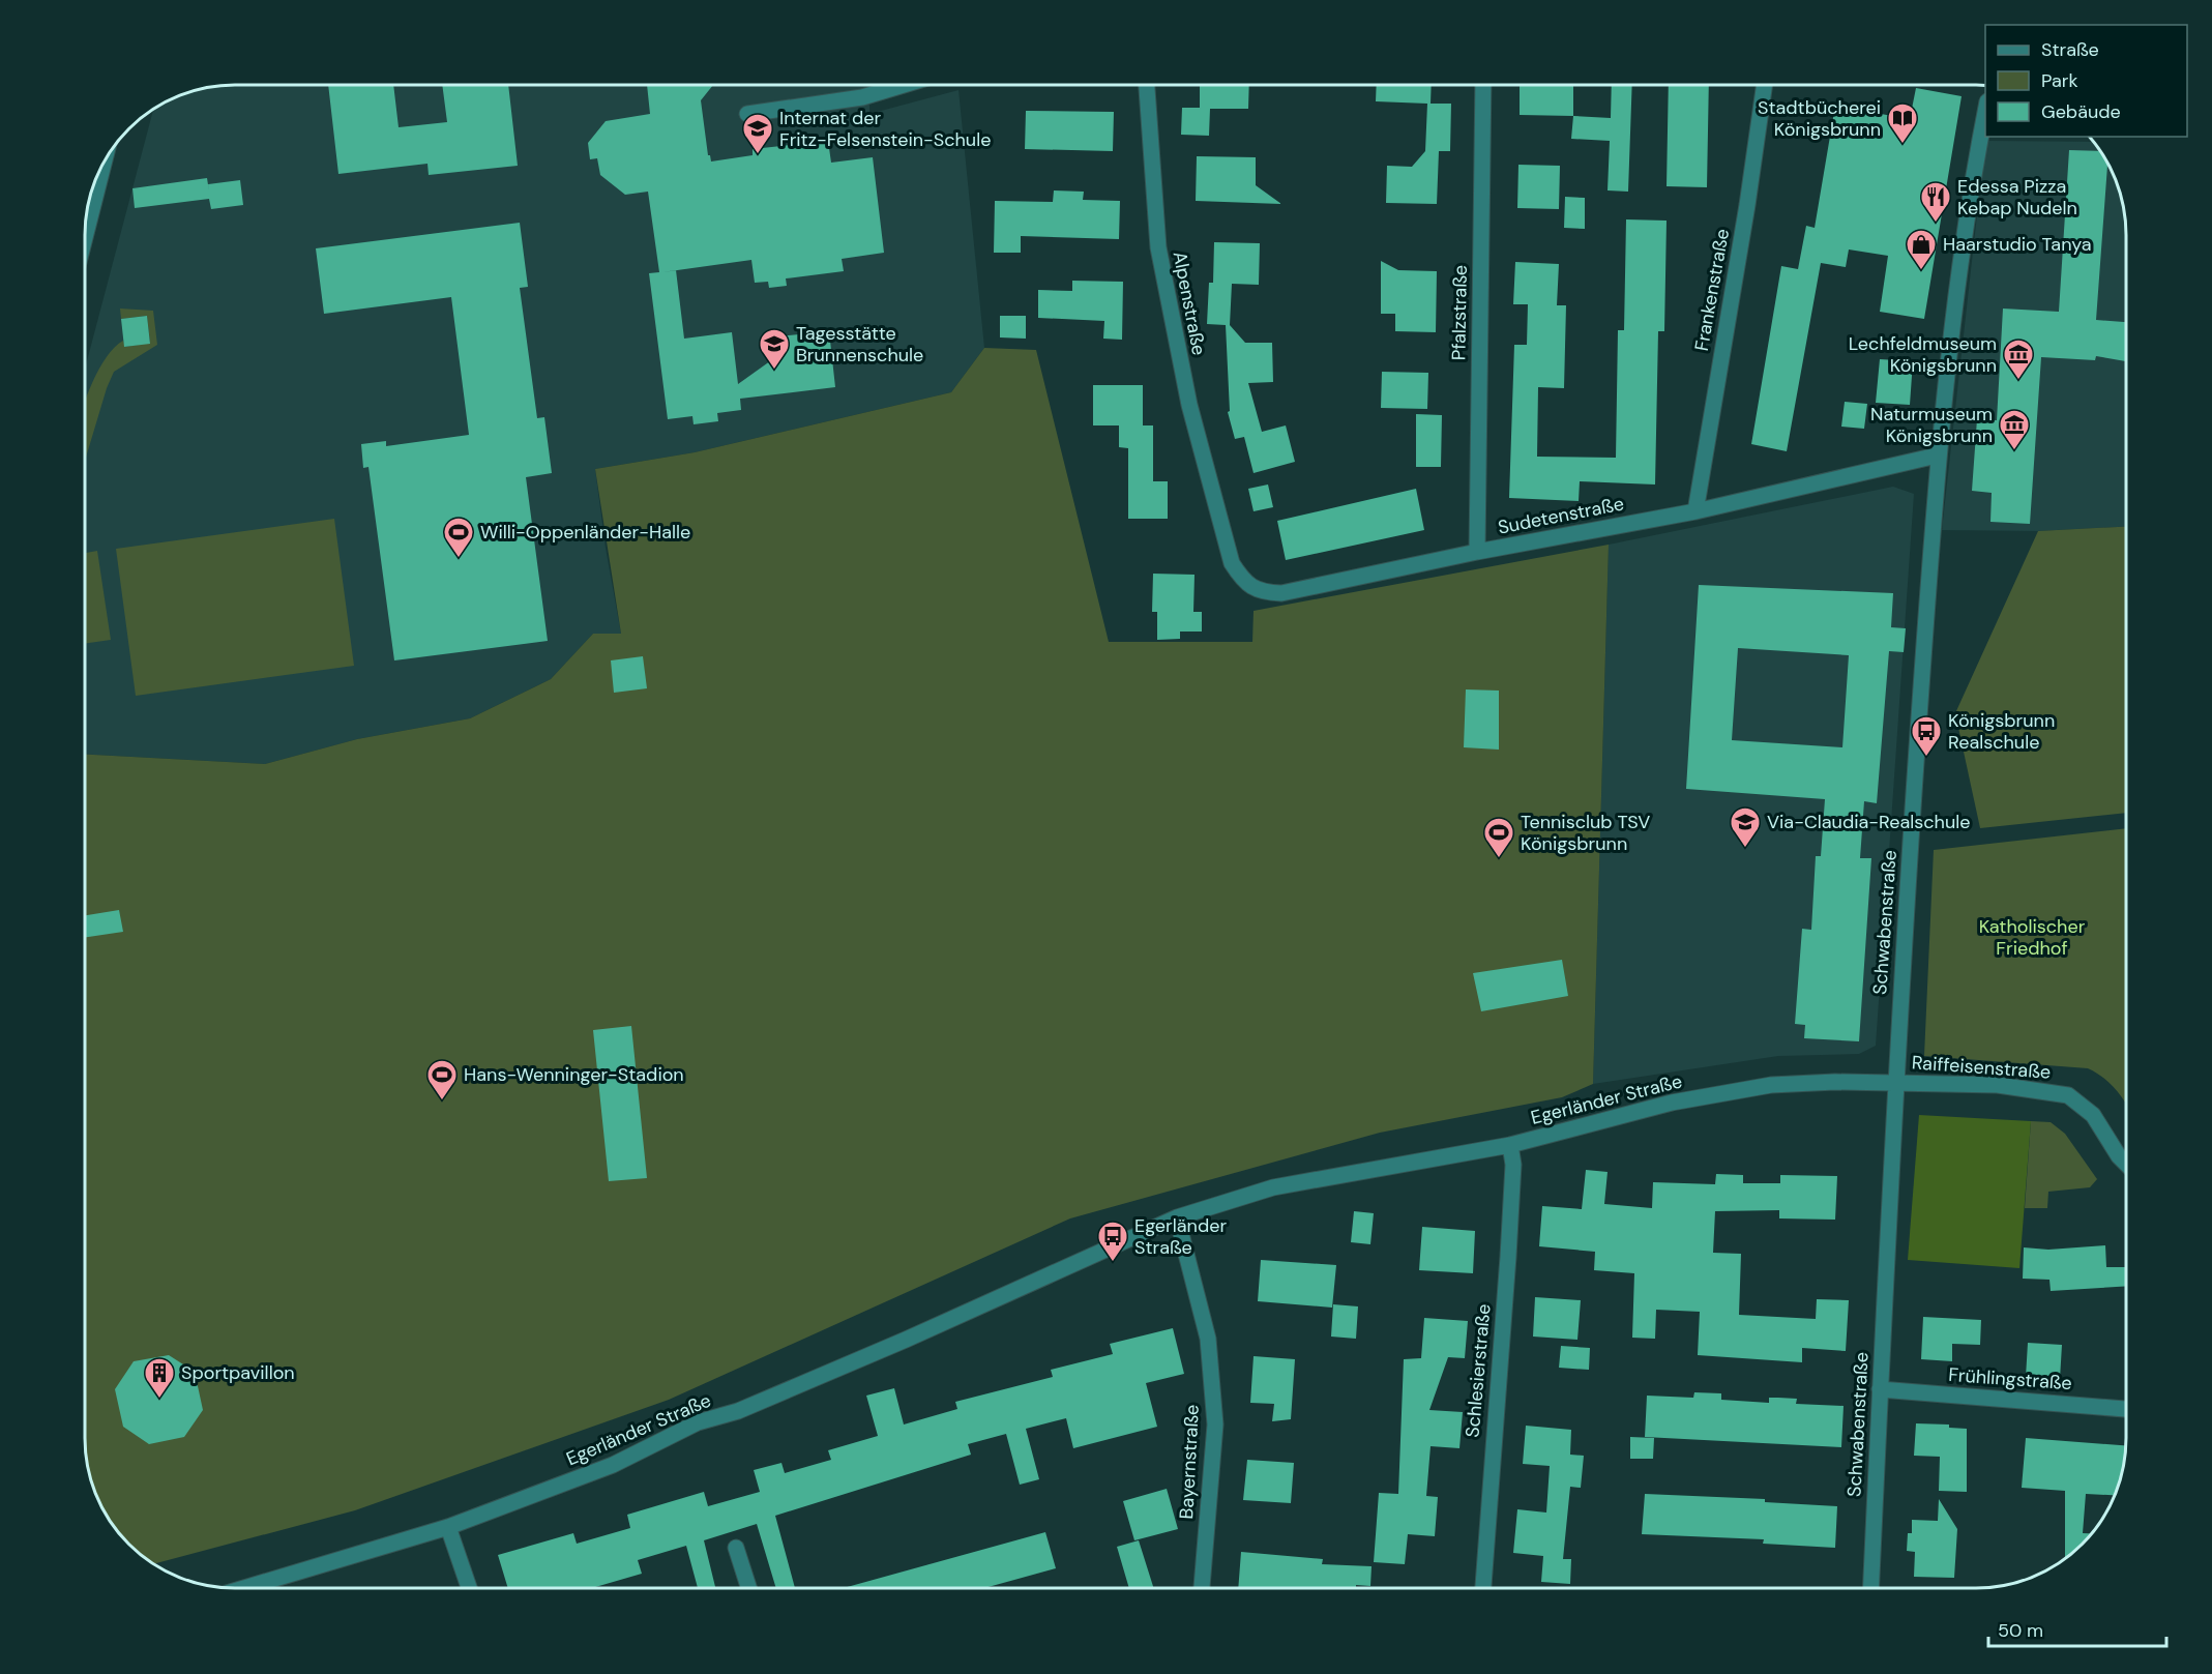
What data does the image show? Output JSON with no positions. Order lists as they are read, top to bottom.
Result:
{
  "streets": {
    "street": [
      "Frankenstraße",
      "Alpenstraße",
      "Pfalzstraße",
      "Sudetenstraße",
      "Schwabenstraße",
      "Raiffeisenstraße",
      "Egerländer Straße",
      "Schlesierstraße",
      "Frühlingstraße",
      "Bayernstraße"
    ]
  },
  "crossings": [
    ["Frankenstraße", "Sudetenstraße"],
    ["Alpenstraße", "Sudetenstraße"],
    ["Pfalzstraße", "Sudetenstraße"],
    ["Sudetenstraße", "Schwabenstraße"],
    ["Schwabenstraße", "Raiffeisenstraße"],
    ["Schwabenstraße", "Egerländer Straße"],
    ["Schwabenstraße", "Frühlingstraße"],
    ["Raiffeisenstraße", "Egerländer Straße"],
    ["Egerländer Straße", "Schlesierstraße"],
    ["Egerländer Straße", "Bayernstraße"]
  ],
  "parks": ["Katholischer Friedhof"],
  "places": {
    "library": ["Stadtbücherei Königsbrunn"],
    "school or university": ["Internat der Fritz-Felsenstein-Schule", "Tagesstätte Brunnenschule", "Via-Claudia-Realschule"],
    "restaurant": ["Edessa Pizza Kebap Nudeln"],
    "shop": ["Haarstudio Tanya"],
    "museum": ["Lechfeldmuseum Königsbrunn", "Naturmuseum Königsbrunn"],
    "sports": ["Willi-Oppenländer-Halle", "Tennisclub TSV Königsbrunn", "Hans-Wenninger-Stadion"],
    "bus stop": ["Königsbrunn Realschule", "Egerländer Straße"],
    "building": ["Sportpavillon"]
  },
  "legend": ["Straße", "Park", "Gebäude"],
  "scale_bar": "50 m"
}
